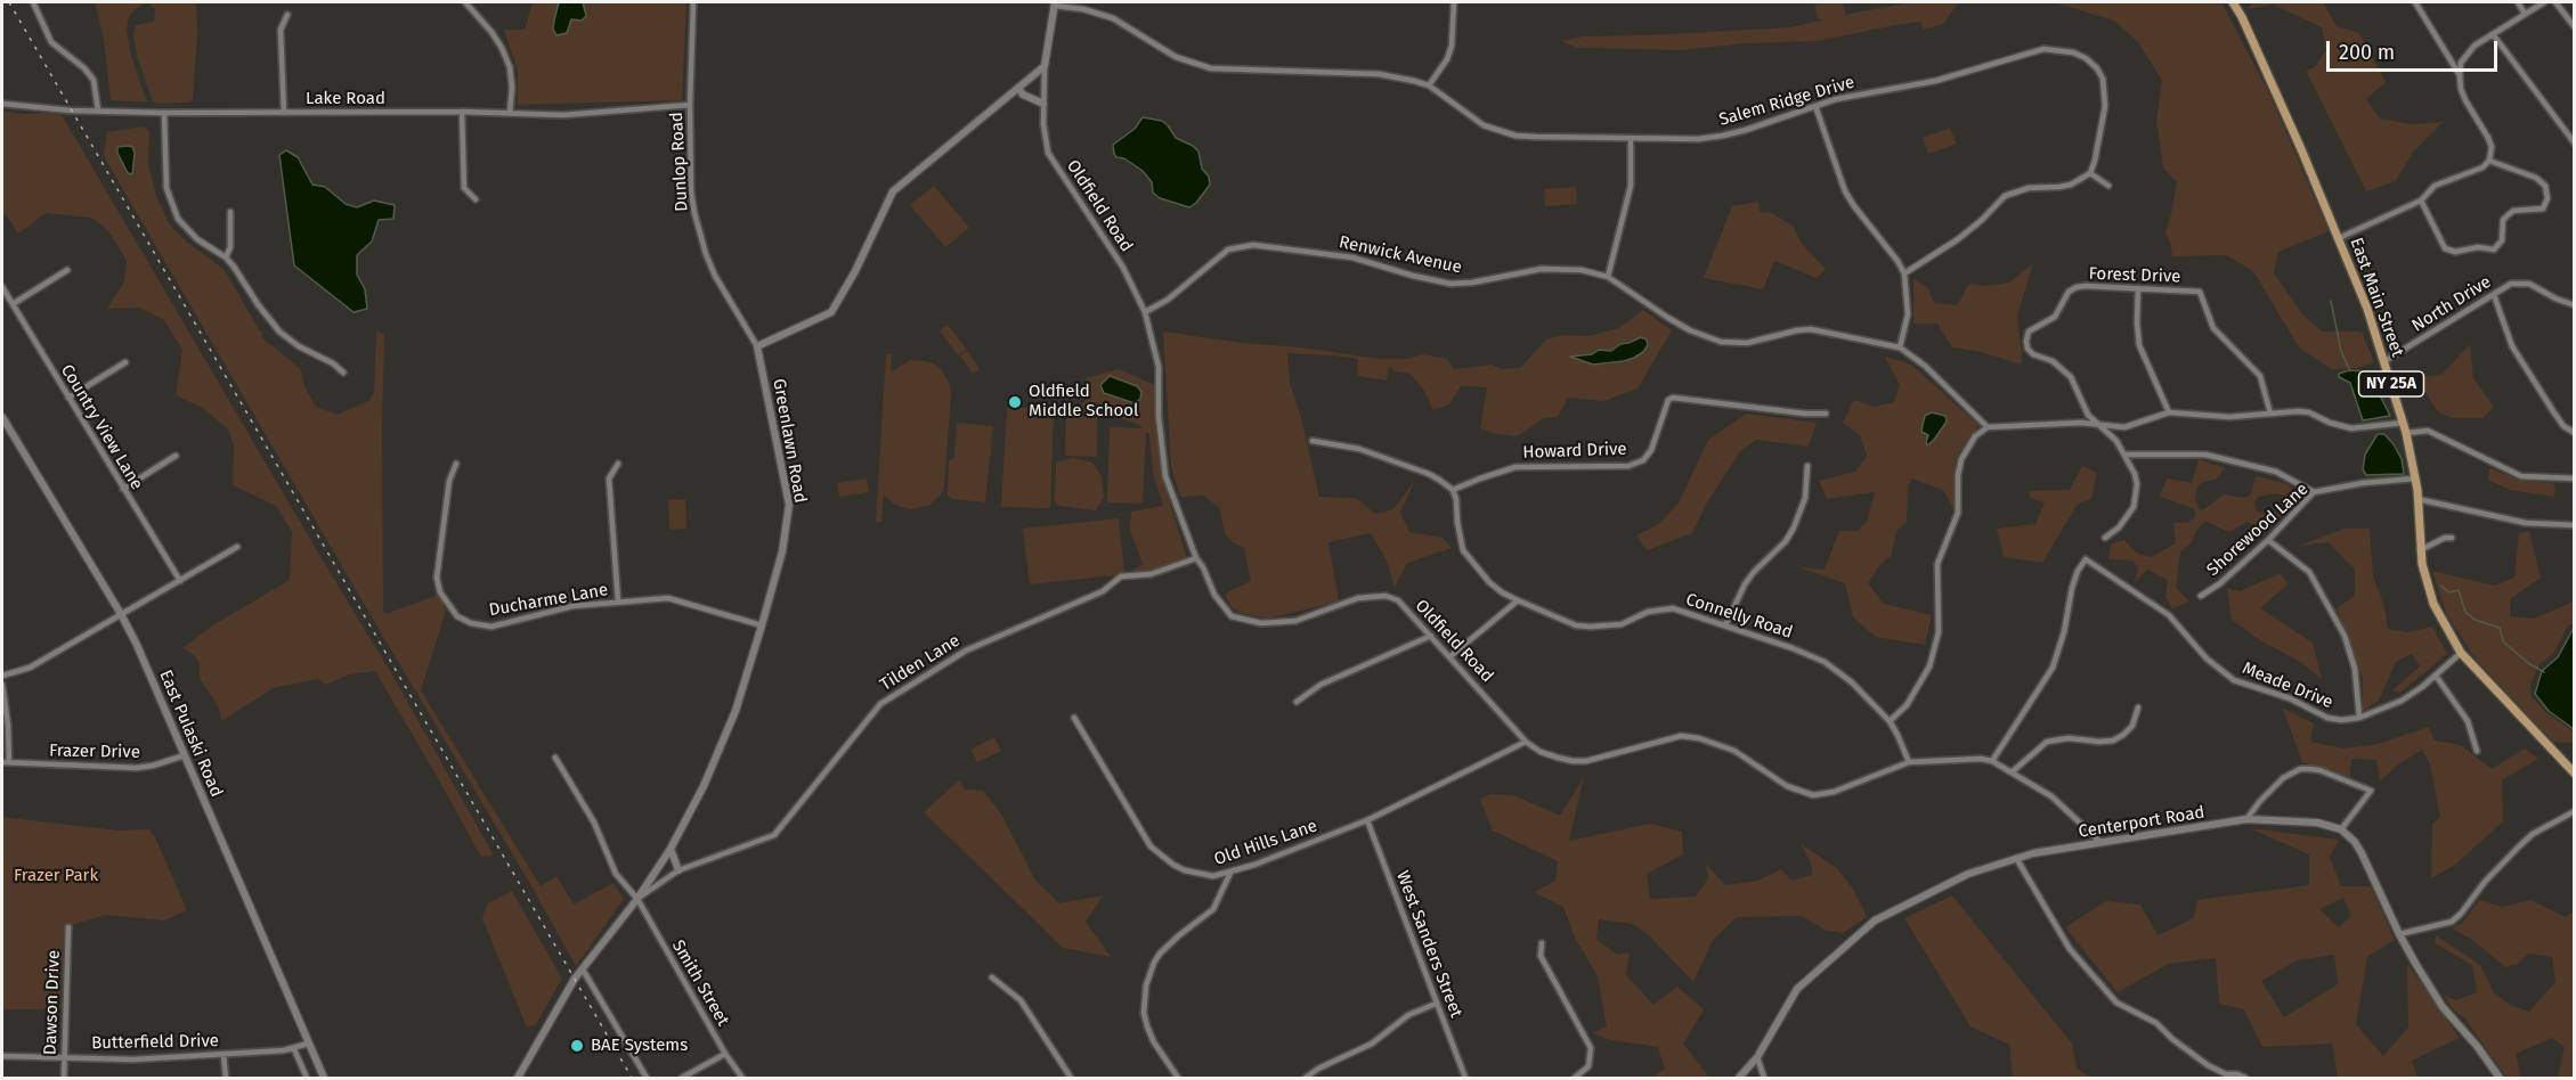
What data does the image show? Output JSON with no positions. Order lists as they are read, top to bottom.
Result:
{
  "streets": {
    "main road": [
      "East Main Street",
      "NY 25A",
      "Greenlawn Road",
      "East Pulaski Road",
      "Centerport Road"
    ],
    "street": [
      "Lake Road",
      "Salem Ridge Drive",
      "Dunlop Road",
      "Oldfield Road",
      "Renwick Avenue",
      "Forest Drive",
      "North Drive",
      "Country View Lane",
      "Howard Drive",
      "Shorewood Lane",
      "Ducharme Lane",
      "Connelly Road",
      "Tilden Lane",
      "Meade Drive",
      "Frazer Drive",
      "Old Hills Lane",
      "West Sanders Street",
      "Smith Street",
      "Dawson Drive",
      "Butterfield Drive"
    ]
  },
  "crossings": [
    ["Lake Road", "Dunlop Road"],
    ["Dunlop Road", "Greenlawn Road"],
    ["Oldfield Road", "Renwick Avenue"],
    ["Oldfield Road", "Connelly Road"],
    ["Oldfield Road", "Tilden Lane"],
    ["Oldfield Road", "Meade Drive"],
    ["Oldfield Road", "Centerport Road"],
    ["Oldfield Road", "Old Hills Lane"],
    ["East Main Street", "North Drive"],
    ["East Main Street", "Shorewood Lane"],
    ["East Main Street", "Meade Drive"],
    ["Greenlawn Road", "Ducharme Lane"],
    ["Greenlawn Road", "Tilden Lane"],
    ["Greenlawn Road", "Smith Street"],
    ["Howard Drive", "Connelly Road"],
    ["Tilden Lane", "Smith Street"],
    ["East Pulaski Road", "Frazer Drive"],
    ["East Pulaski Road", "Butterfield Drive"],
    ["Old Hills Lane", "West Sanders Street"],
    ["Dawson Drive", "Butterfield Drive"]
  ],
  "parks": ["Frazer Park"],
  "places": ["Oldfield Middle School", "BAE Systems"],
  "scale_bar": "200 m"
}
